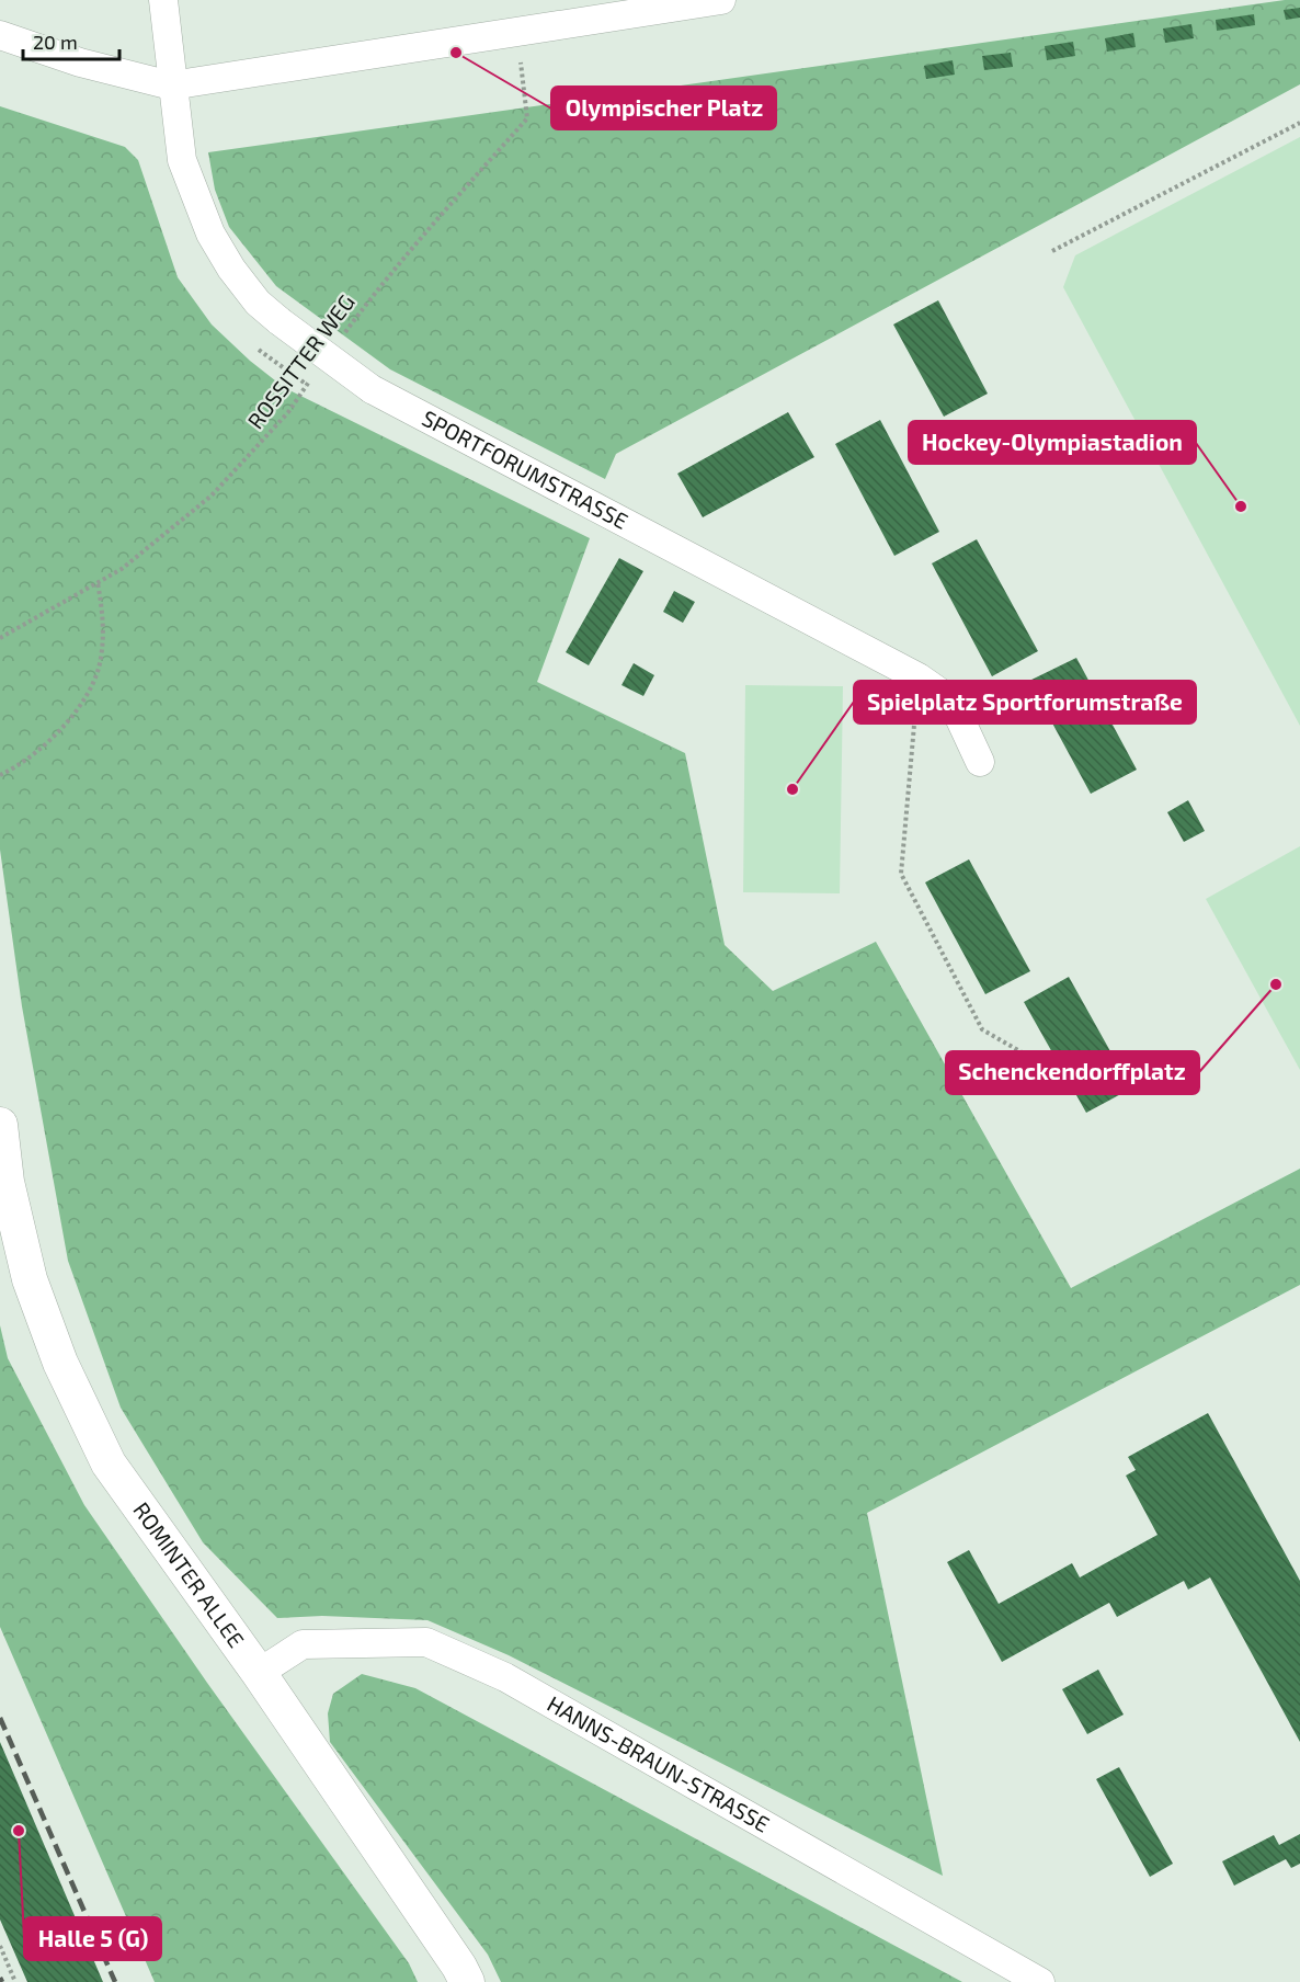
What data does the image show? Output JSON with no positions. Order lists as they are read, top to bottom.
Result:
{
  "streets": {
    "street": ["SPORTFORUMSTRASSE", "ROMINTER ALLEE", "HANNS-BRAUN-STRASSE"],
    "path": ["ROSSITTER WEG"]
  },
  "crossings": [
    ["ROMINTER ALLEE", "HANNS-BRAUN-STRASSE"]
  ],
  "places": [
    "Olympischer Platz",
    "Hockey-Olympiastadion",
    "Spielplatz Sportforumstraße",
    "Schenckendorffplatz",
    "Halle 5 (G)"
  ],
  "scale_bar": "20 m"
}
